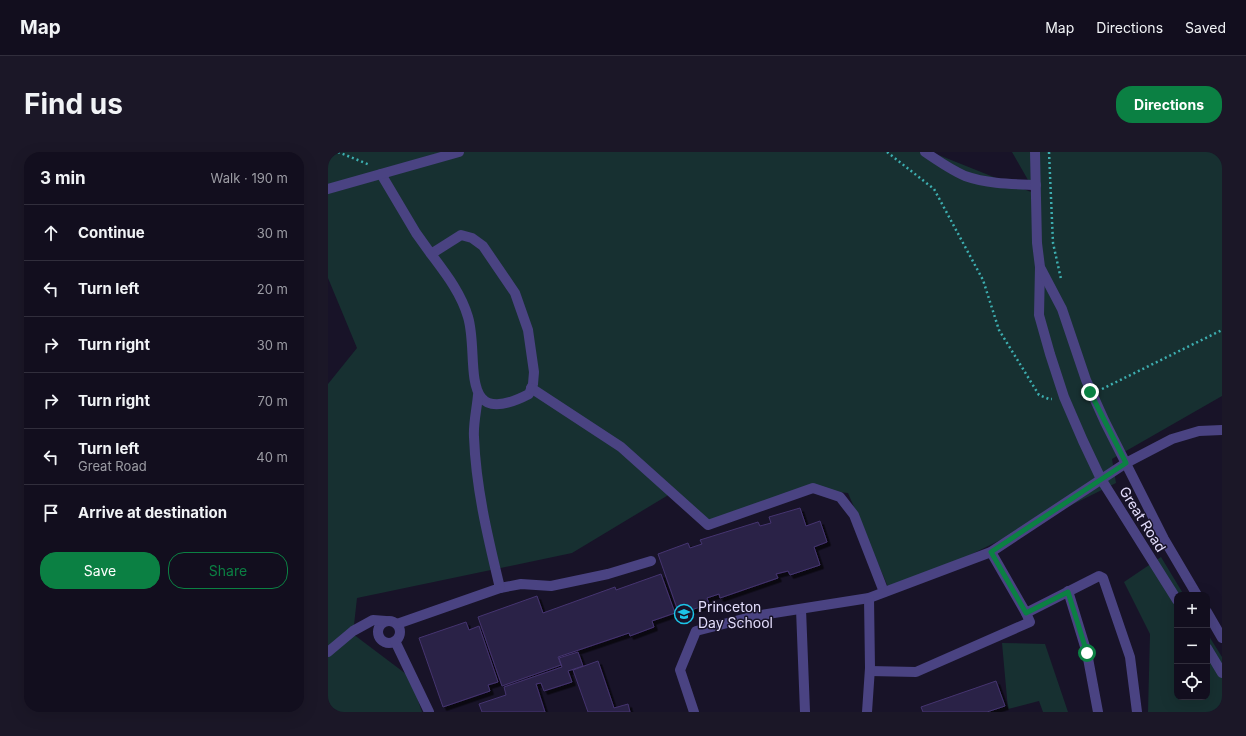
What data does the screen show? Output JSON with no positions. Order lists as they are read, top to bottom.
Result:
{
  "streets": {
    "street": ["Great Road"]
  },
  "places": {
    "school or university": ["Princeton Day School"]
  },
  "page": {
    "header": "Map",
    "nav": ["Map", "Directions", "Saved"],
    "buttons": [
      "Directions",
      ["Save", "Share"]
    ],
    "title": "Find us",
    "heading": ["3 min", "Walk · 190 m"],
    "list": [
      ["Continue", "30 m"],
      ["Turn left", "20 m"],
      ["Turn right", "30 m"],
      ["Turn right", "70 m"],
      ["Turn left", "Great Road", "40 m"],
      "Arrive at destination"
    ],
    "map_buttons": ["+", "−"]
  }
}
